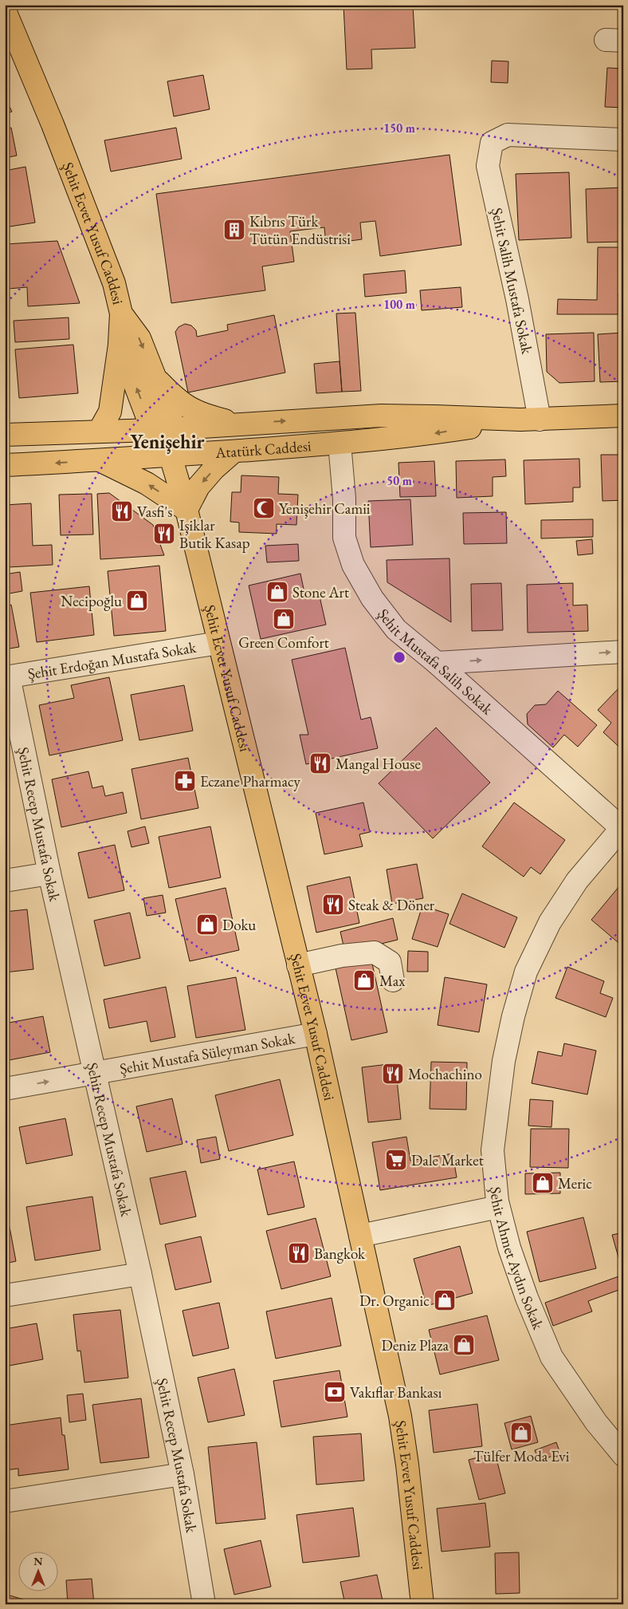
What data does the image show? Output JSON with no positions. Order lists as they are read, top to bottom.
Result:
{
  "streets": {
    "main road": ["Şehit Ecvet Yusuf Caddesi", "Atatürk Caddesi"],
    "street": [
      "Şehit Salih Mustafa Sokak",
      "Şehit Erdoğan Mustafa Sokak",
      "Şehit Mustafa Salih Sokak",
      "Şehit Recep Mustafa Sokak",
      "Şehit Mustafa Süleyman Sokak",
      "Şehit Ahmet Aydın Sokak"
    ]
  },
  "crossings": [
    ["Şehit Ecvet Yusuf Caddesi", "Atatürk Caddesi"],
    ["Şehit Ecvet Yusuf Caddesi", "Şehit Erdoğan Mustafa Sokak"],
    ["Şehit Ecvet Yusuf Caddesi", "Şehit Mustafa Süleyman Sokak"],
    ["Şehit Salih Mustafa Sokak", "Atatürk Caddesi"],
    ["Atatürk Caddesi", "Şehit Mustafa Salih Sokak"],
    ["Şehit Erdoğan Mustafa Sokak", "Şehit Recep Mustafa Sokak"],
    ["Şehit Mustafa Salih Sokak", "Şehit Ahmet Aydın Sokak"],
    ["Şehit Recep Mustafa Sokak", "Şehit Mustafa Süleyman Sokak"]
  ],
  "districts": ["Yenişehir"],
  "places": {
    "building": ["Kıbrıs Türk Tütün Endüstrisi"],
    "mosque": ["Yenişehir Camii"],
    "restaurant": [
      "Vasfi's",
      "Işiklar Butik Kasap",
      "Mangal House",
      "Steak & Döner",
      "Mochachino",
      "Bangkok"
    ],
    "shop": [
      "Stone Art",
      "Necipoğlu",
      "Green Comfort",
      "Doku",
      "Max",
      "Meric",
      "Dr. Organic",
      "Deniz Plaza",
      "Tülfer Moda Evi"
    ],
    "pharmacy": ["Eczane Pharmacy"],
    "supermarket": ["Dale Market"],
    "bank": ["Vakıflar Bankası"]
  },
  "north": "top",
  "rings": ["150 m", "100 m", "50 m"]
}
